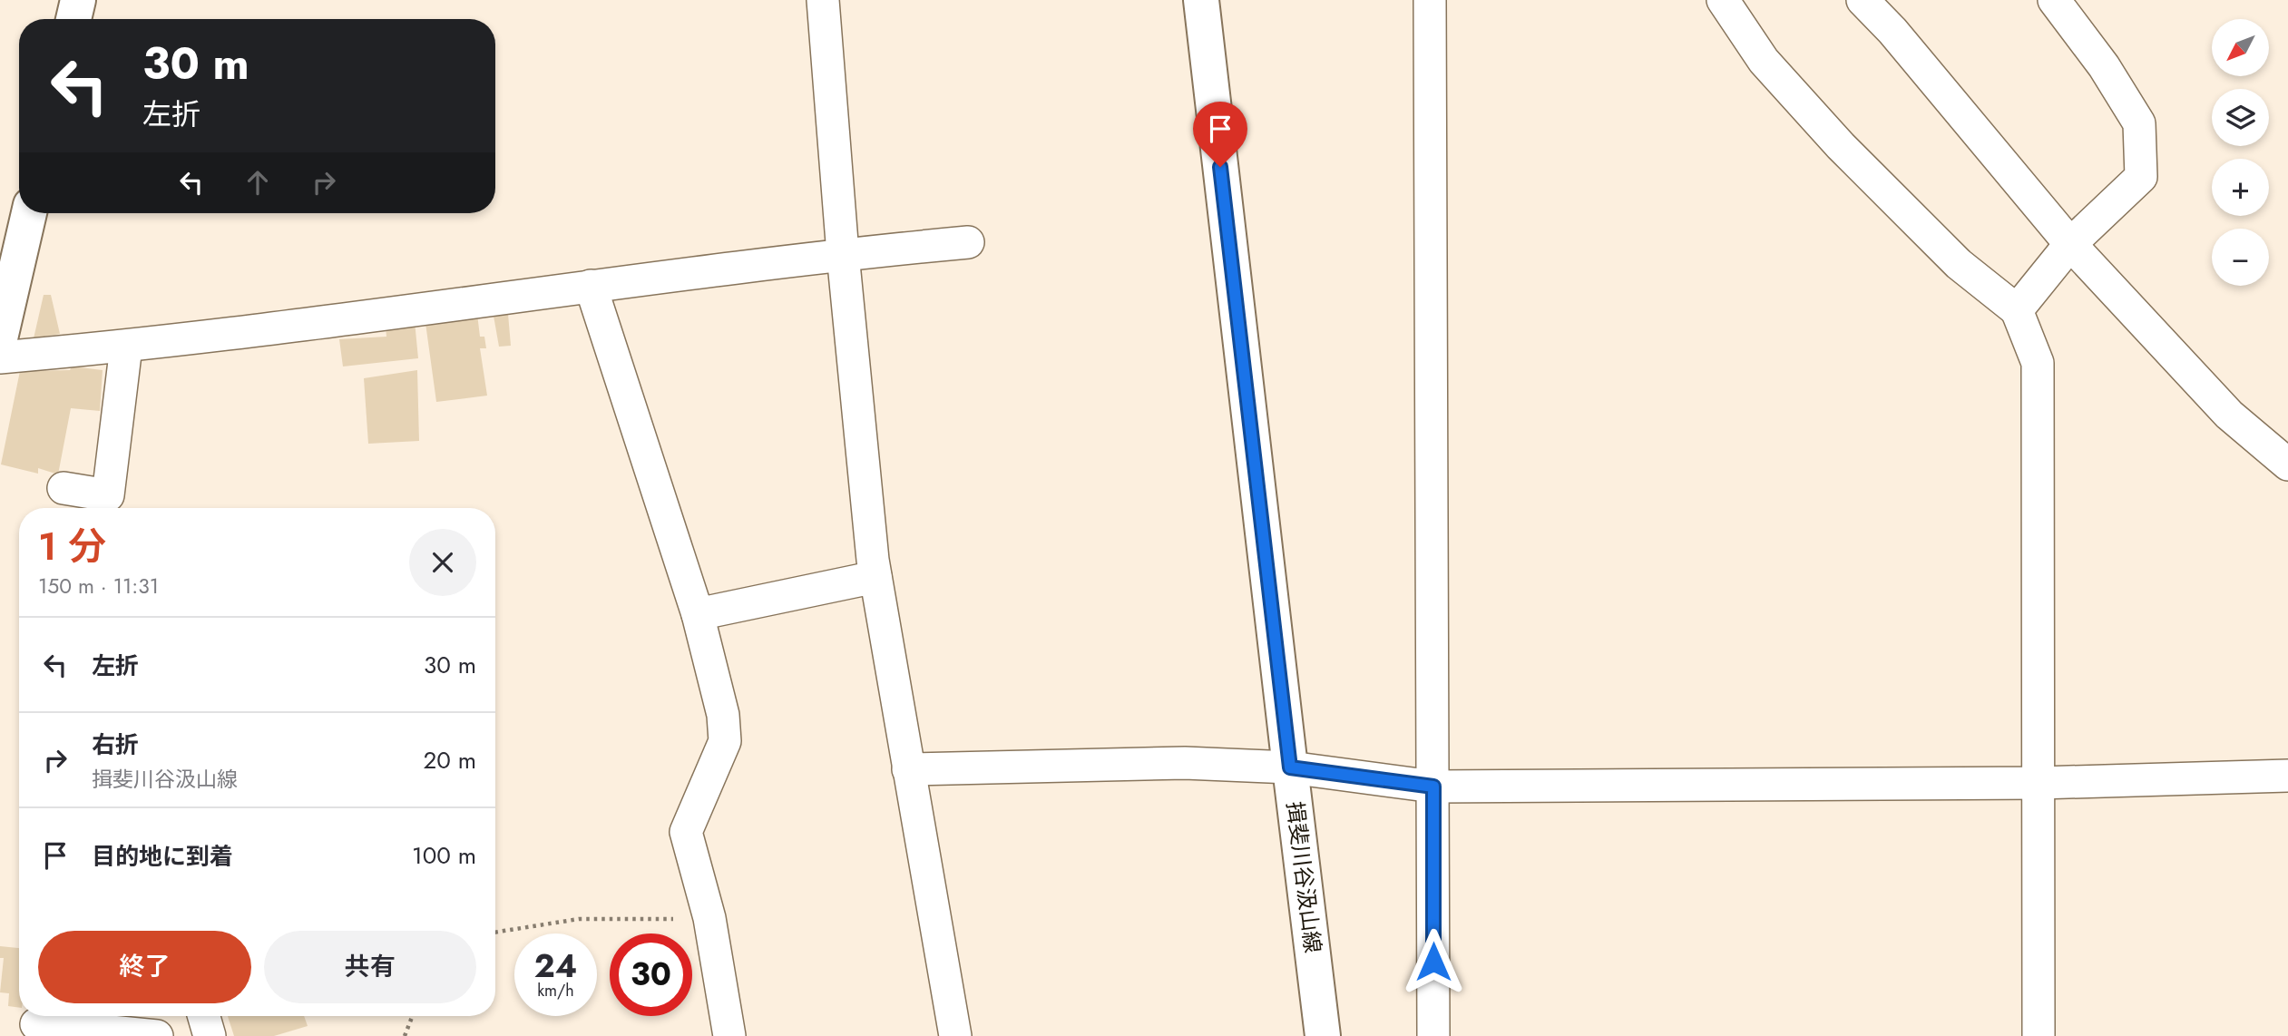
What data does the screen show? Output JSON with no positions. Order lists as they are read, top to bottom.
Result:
{
  "streets": {
    "main road": ["揖斐川谷汲山線"]
  },
  "north": "bottom left",
  "page": {
    "map_buttons": ["+", "−"],
    "turn": ["30 m", "左折"],
    "heading": ["1 分", "150 m · 11:31"],
    "list": [
      {
        "name": "左折",
        "value": "30 m"
      },
      {
        "name": "右折",
        "note": "揖斐川谷汲山線",
        "value": "20 m"
      },
      {
        "name": "目的地に到着",
        "value": "100 m"
      }
    ],
    "buttons": ["終了", "共有"],
    "speed": "24 km/h",
    "limit": "30"
  }
}
